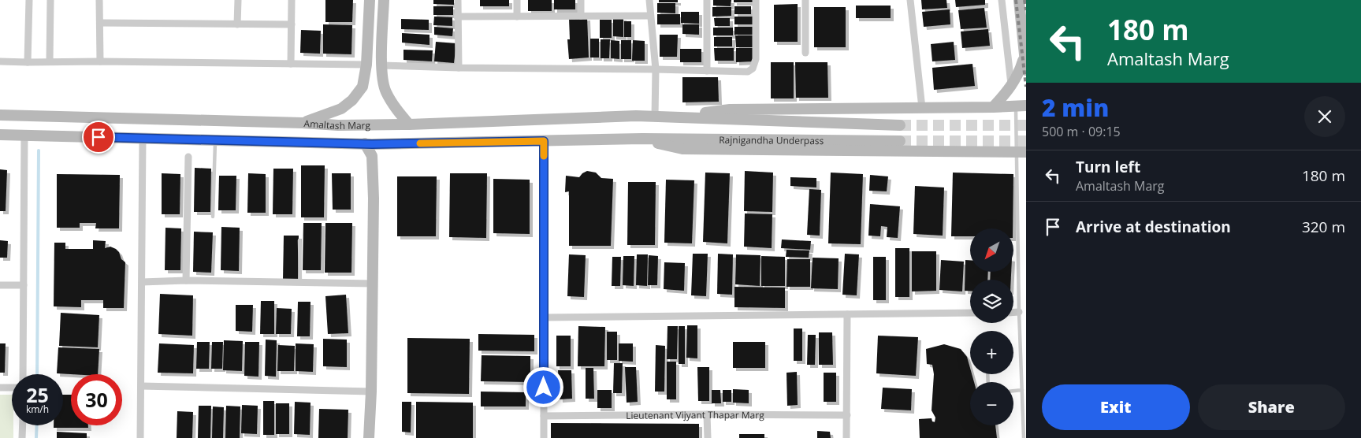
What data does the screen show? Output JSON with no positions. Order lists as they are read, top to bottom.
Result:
{
  "streets": {
    "main road": ["Amaltash Marg", "Rajnigandha Underpass"],
    "street": ["Lieutenant Vijyant Thapar Marg"]
  },
  "crossings": [
    ["Amaltash Marg", "Rajnigandha Underpass"]
  ],
  "north": "bottom left",
  "page": {
    "turn": ["180 m", "Amaltash Marg"],
    "heading": ["2 min", "500 m · 09:15"],
    "list": [
      {
        "name": "Turn left",
        "note": "Amaltash Marg",
        "value": "180 m"
      },
      {
        "name": "Arrive at destination",
        "value": "320 m"
      }
    ],
    "map_buttons": ["+", "−"],
    "speed": "25 km/h",
    "limit": "30",
    "buttons": ["Exit", "Share"]
  }
}
